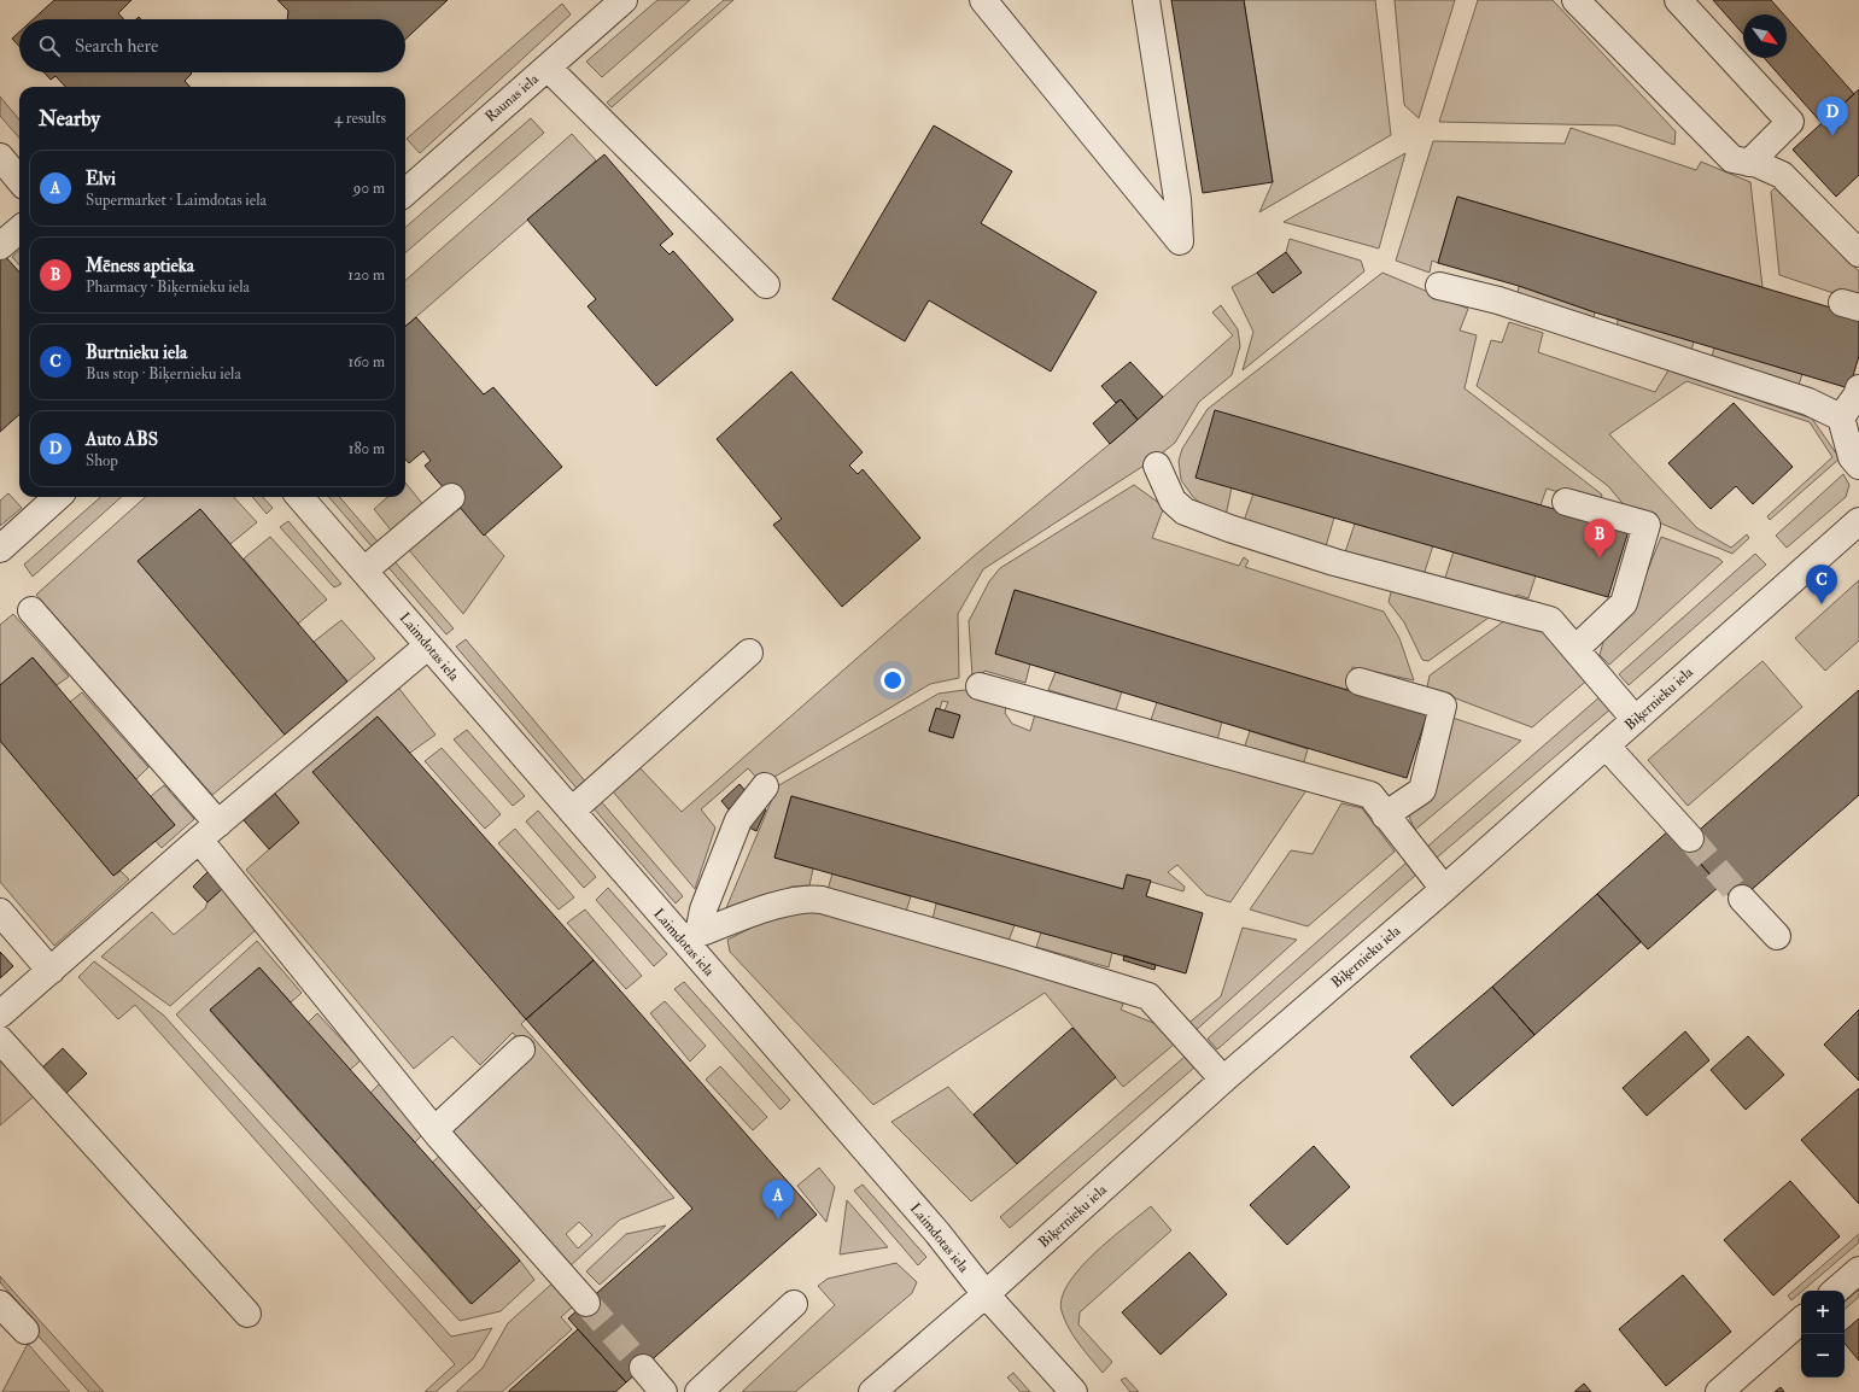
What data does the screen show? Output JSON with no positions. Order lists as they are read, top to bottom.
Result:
{
  "streets": {
    "street": ["Raunas iela", "Laimdotas iela", "Biķernieku iela"]
  },
  "crossings": [
    ["Laimdotas iela", "Biķernieku iela"]
  ],
  "north": "bottom right",
  "page": {
    "search": "Search here",
    "heading": ["Nearby", "4 results"],
    "pins": [
      "D",
      "B",
      "C",
      "A"
    ],
    "list": [
      {
        "mark": "A",
        "name": "Elvi",
        "note": "Supermarket · Laimdotas iela",
        "value": "90 m"
      },
      {
        "mark": "B",
        "name": "Mēness aptieka",
        "note": "Pharmacy · Biķernieku iela",
        "value": "120 m"
      },
      {
        "mark": "C",
        "name": "Burtnieku iela",
        "note": "Bus stop · Biķernieku iela",
        "value": "160 m"
      },
      {
        "mark": "D",
        "name": "Auto ABS",
        "note": "Shop",
        "value": "180 m"
      }
    ],
    "map_buttons": ["+", "−"]
  }
}
